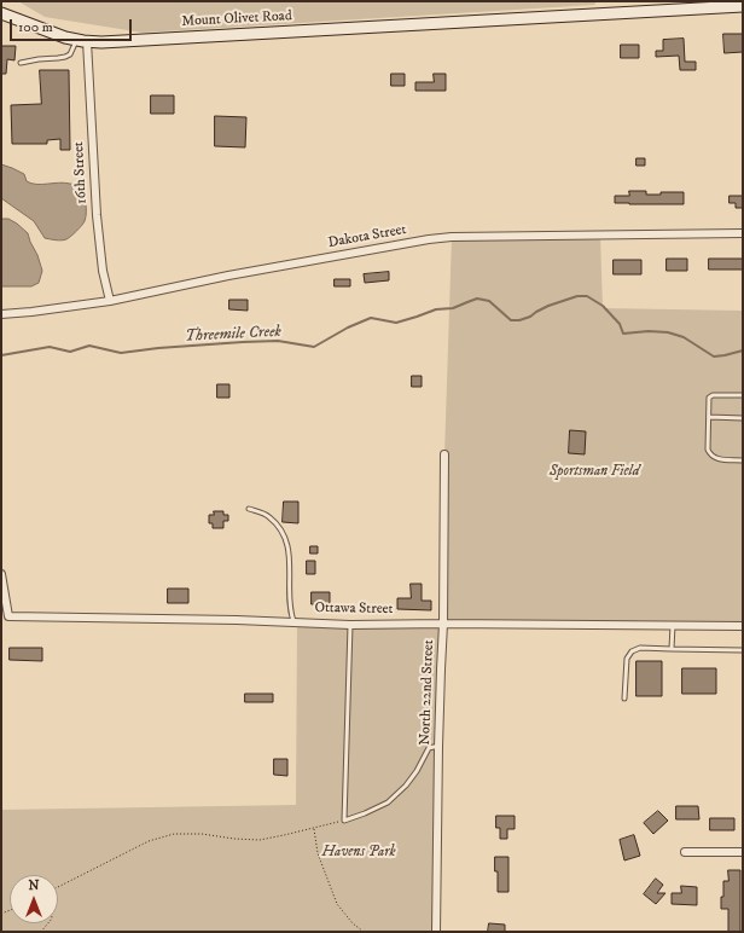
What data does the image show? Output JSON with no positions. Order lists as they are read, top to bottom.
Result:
{
  "streets": {
    "street": [
      "Mount Olivet Road",
      "16th Street",
      "Dakota Street",
      "Ottawa Street",
      "North 22nd Street"
    ]
  },
  "crossings": [
    ["Mount Olivet Road", "16th Street"],
    ["16th Street", "Dakota Street"],
    ["Ottawa Street", "North 22nd Street"]
  ],
  "water": ["Threemile Creek"],
  "parks": ["Sportsman Field", "Havens Park"],
  "scale_bar": "100 m",
  "north": "top"
}
